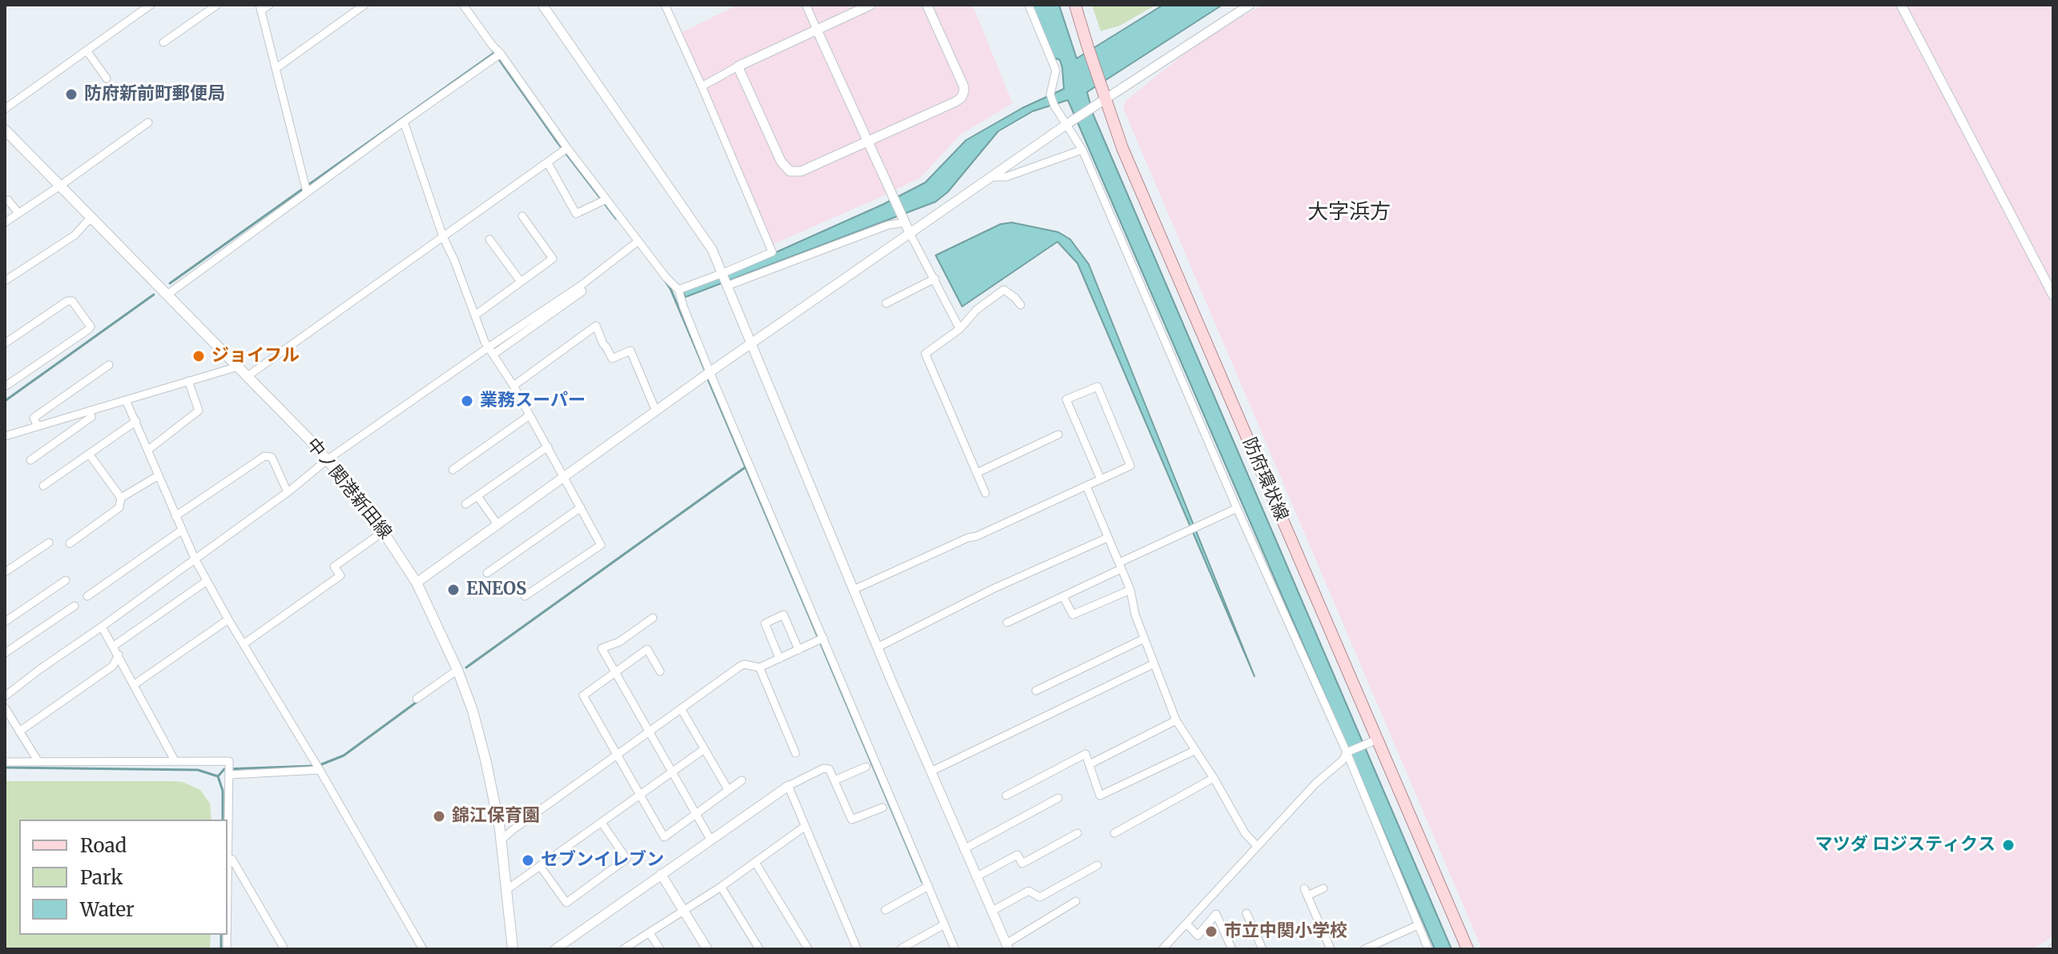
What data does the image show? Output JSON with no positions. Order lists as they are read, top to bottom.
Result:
{
  "streets": {
    "main road": ["防府環状線", "中ノ関港新田線"]
  },
  "districts": ["大字浜方"],
  "places": [
    "防府新前町郵便局",
    "ジョイフル",
    "業務スーパー",
    "ENEOS",
    "錦江保育園",
    "マツダ ロジスティクス",
    "セブンイレブン",
    "市立中関小学校"
  ],
  "legend": ["Road", "Park", "Water"]
}
